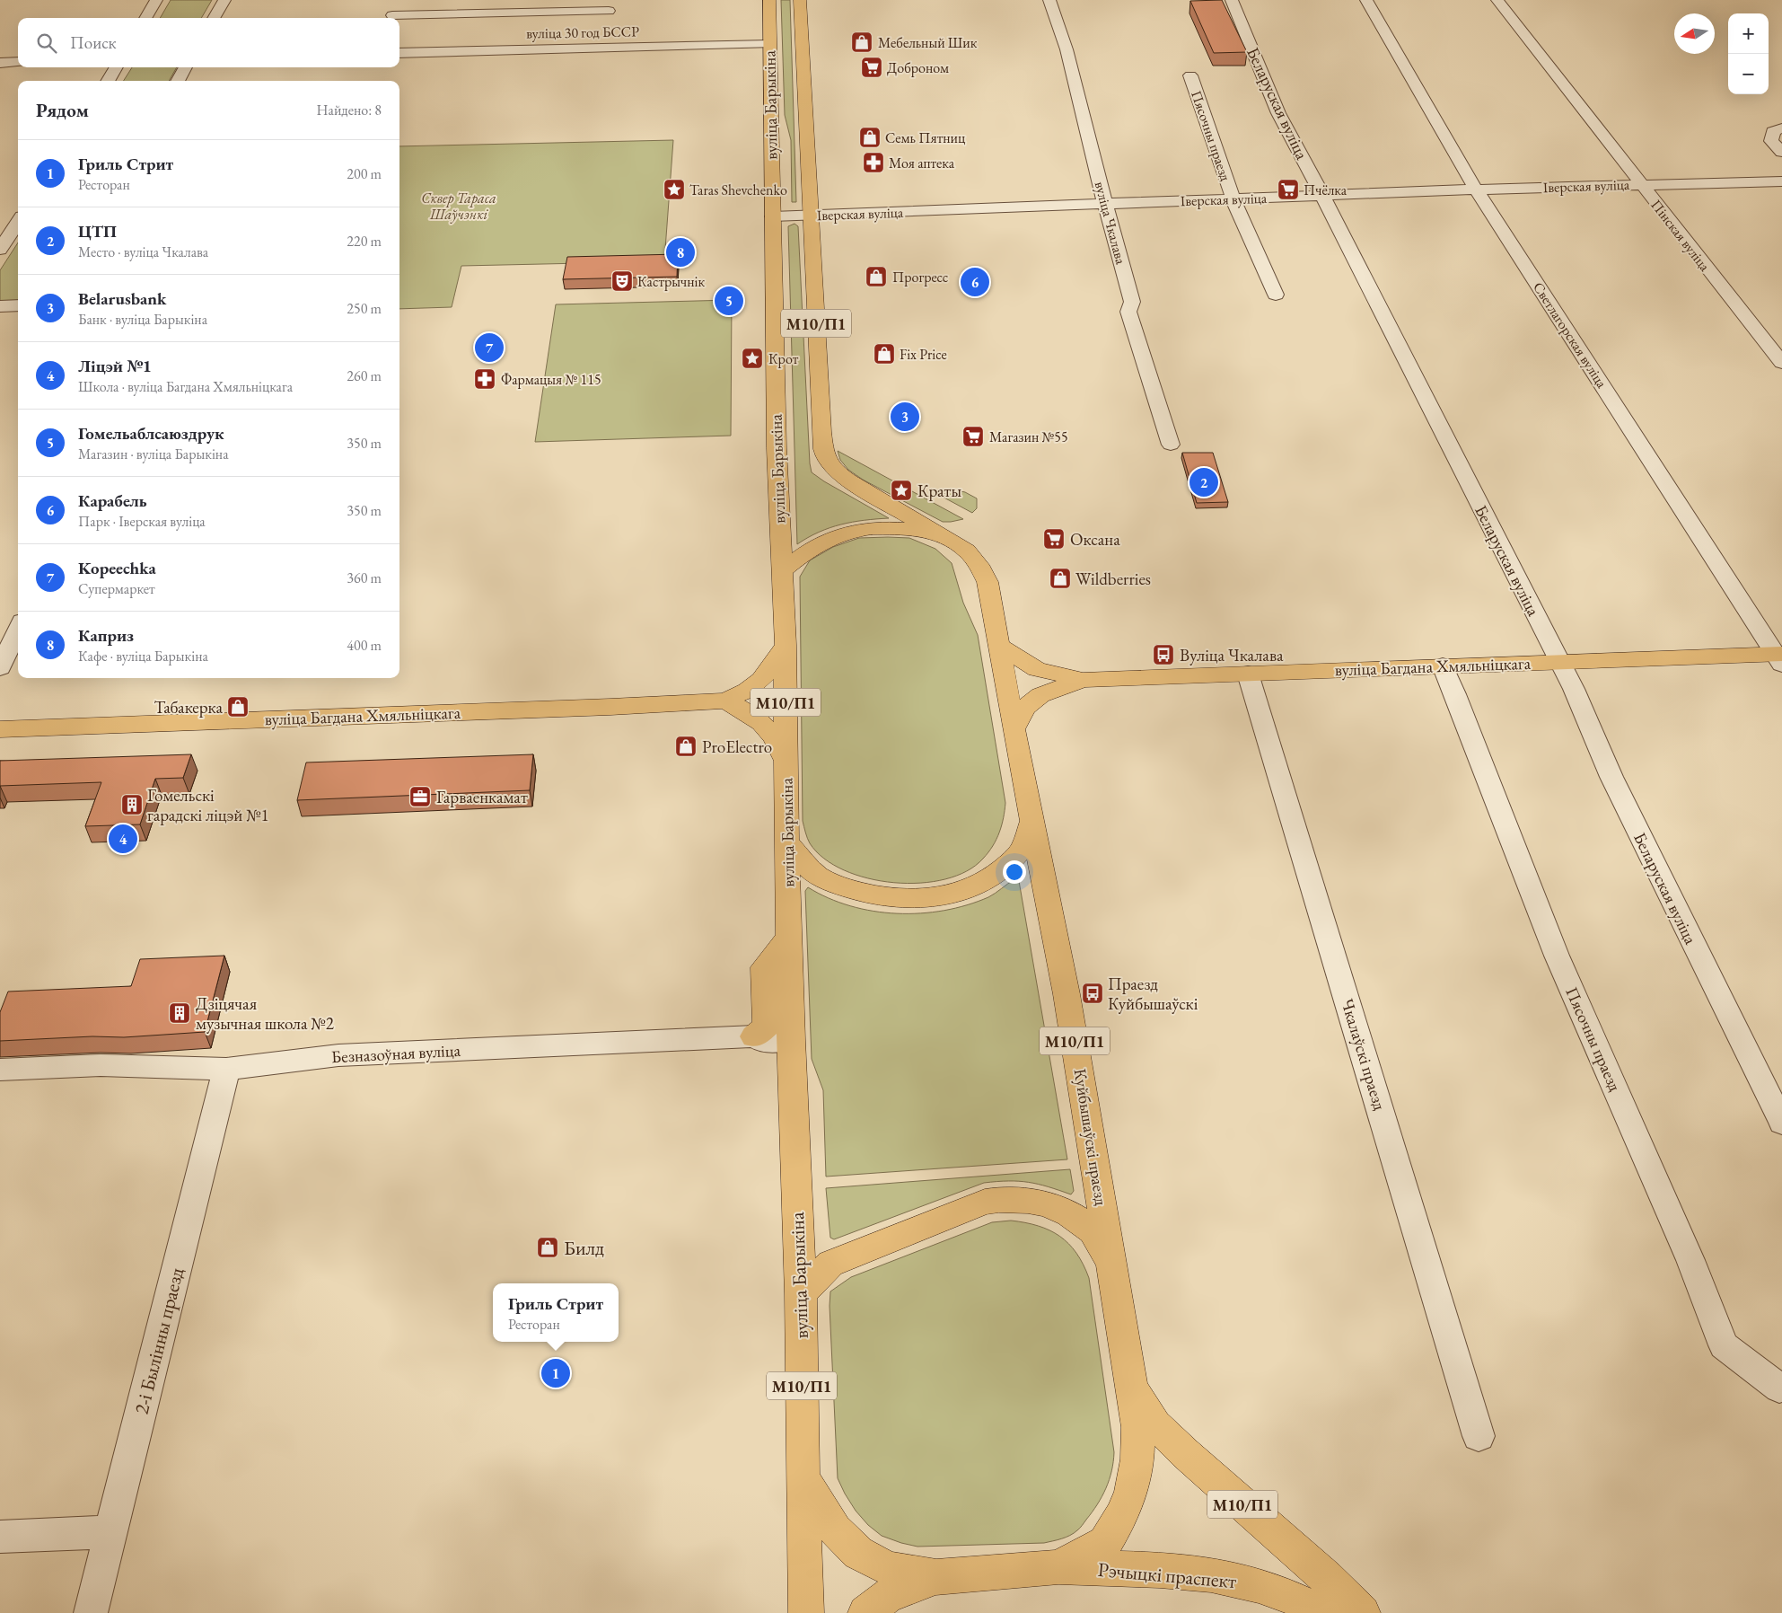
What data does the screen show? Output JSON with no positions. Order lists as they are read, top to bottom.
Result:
{
  "streets": {
    "main road": [
      "вуліца Барыкіна",
      "М10/П1",
      "вуліца Багдана Хмяльніцкага",
      "Куйбышаўскі праезд",
      "Рэчыцкі праспект"
    ],
    "street": [
      "вуліца 30 год БССР",
      "Беларуская вуліца",
      "Пясочны праезд",
      "Іверская вуліца",
      "вуліца Чкалава",
      "Пінская вуліца",
      "Светлагорская вуліца",
      "Безназоўная вуліца",
      "Чкалаўскі праезд",
      "2-і Былінны праезд"
    ]
  },
  "crossings": [
    ["вуліца 30 год БССР", "вуліца Барыкіна"],
    ["Беларуская вуліца", "Іверская вуліца"],
    ["Беларуская вуліца", "вуліца Багдана Хмяльніцкага"],
    ["вуліца Барыкіна", "Іверская вуліца"],
    ["вуліца Барыкіна", "М10/П1"],
    ["вуліца Барыкіна", "Безназоўная вуліца"],
    ["Пясочны праезд", "Іверская вуліца"],
    ["Пясочны праезд", "вуліца Багдана Хмяльніцкага"],
    ["Іверская вуліца", "вуліца Чкалава"],
    ["Іверская вуліца", "Пінская вуліца"],
    ["Іверская вуліца", "Светлагорская вуліца"],
    ["М10/П1", "Куйбышаўскі праезд"],
    ["М10/П1", "Рэчыцкі праспект"],
    ["Светлагорская вуліца", "вуліца Багдана Хмяльніцкага"],
    ["вуліца Багдана Хмяльніцкага", "Чкалаўскі праезд"],
    ["Безназоўная вуліца", "2-і Былінны праезд"]
  ],
  "parks": ["Сквер Тараса Шаўчэнкі"],
  "places": {
    "shop": [
      "Мебельный Шик",
      "Семь Пятниц",
      "Прогресс",
      "Fix Price",
      "Wildberries",
      "Табакерка",
      "ProElectro",
      "Билд"
    ],
    "supermarket": [
      "Доброном",
      "Пчёлка",
      "Магазин №55",
      "Оксана"
    ],
    "pharmacy": ["Моя аптека", "Фармацыя № 115"],
    "place": ["Taras Shevchenko", "Крот", "Краты"],
    "theatre": ["Кастрычнік"],
    "bus stop": ["Вуліца Чкалава", "Праезд Куйбышаўскі"],
    "office": ["Гарваенкамат"],
    "building": ["Гомельскі гарадскі ліцэй №1", "Дзіцячая музычная школа №2"]
  },
  "north": "left",
  "page": {
    "map_buttons": ["+", "−"],
    "search": "Поиск",
    "heading": ["Рядом", "Найдено: 8"],
    "list": [
      {
        "mark": "1",
        "name": "Гриль Стрит",
        "note": "Ресторан",
        "value": "200 m"
      },
      {
        "mark": "2",
        "name": "ЦТП",
        "note": "Место · вуліца Чкалава",
        "value": "220 m"
      },
      {
        "mark": "3",
        "name": "Belarusbank",
        "note": "Банк · вуліца Барыкіна",
        "value": "250 m"
      },
      {
        "mark": "4",
        "name": "Ліцэй №1",
        "note": "Школа · вуліца Багдана Хмяльніцкага",
        "value": "260 m"
      },
      {
        "mark": "5",
        "name": "Гомельаблсаюздрук",
        "note": "Магазин · вуліца Барыкіна",
        "value": "350 m"
      },
      {
        "mark": "6",
        "name": "Карабель",
        "note": "Парк · Іверская вуліца",
        "value": "350 m"
      },
      {
        "mark": "7",
        "name": "Kopeechka",
        "note": "Супермаркет",
        "value": "360 m"
      },
      {
        "mark": "8",
        "name": "Каприз",
        "note": "Кафе · вуліца Барыкіна",
        "value": "400 m"
      }
    ],
    "pins": [
      "8",
      "6",
      "5",
      "7",
      "3",
      "2",
      "4",
      "1"
    ],
    "popup": ["Гриль Стрит", "Ресторан"]
  }
}
